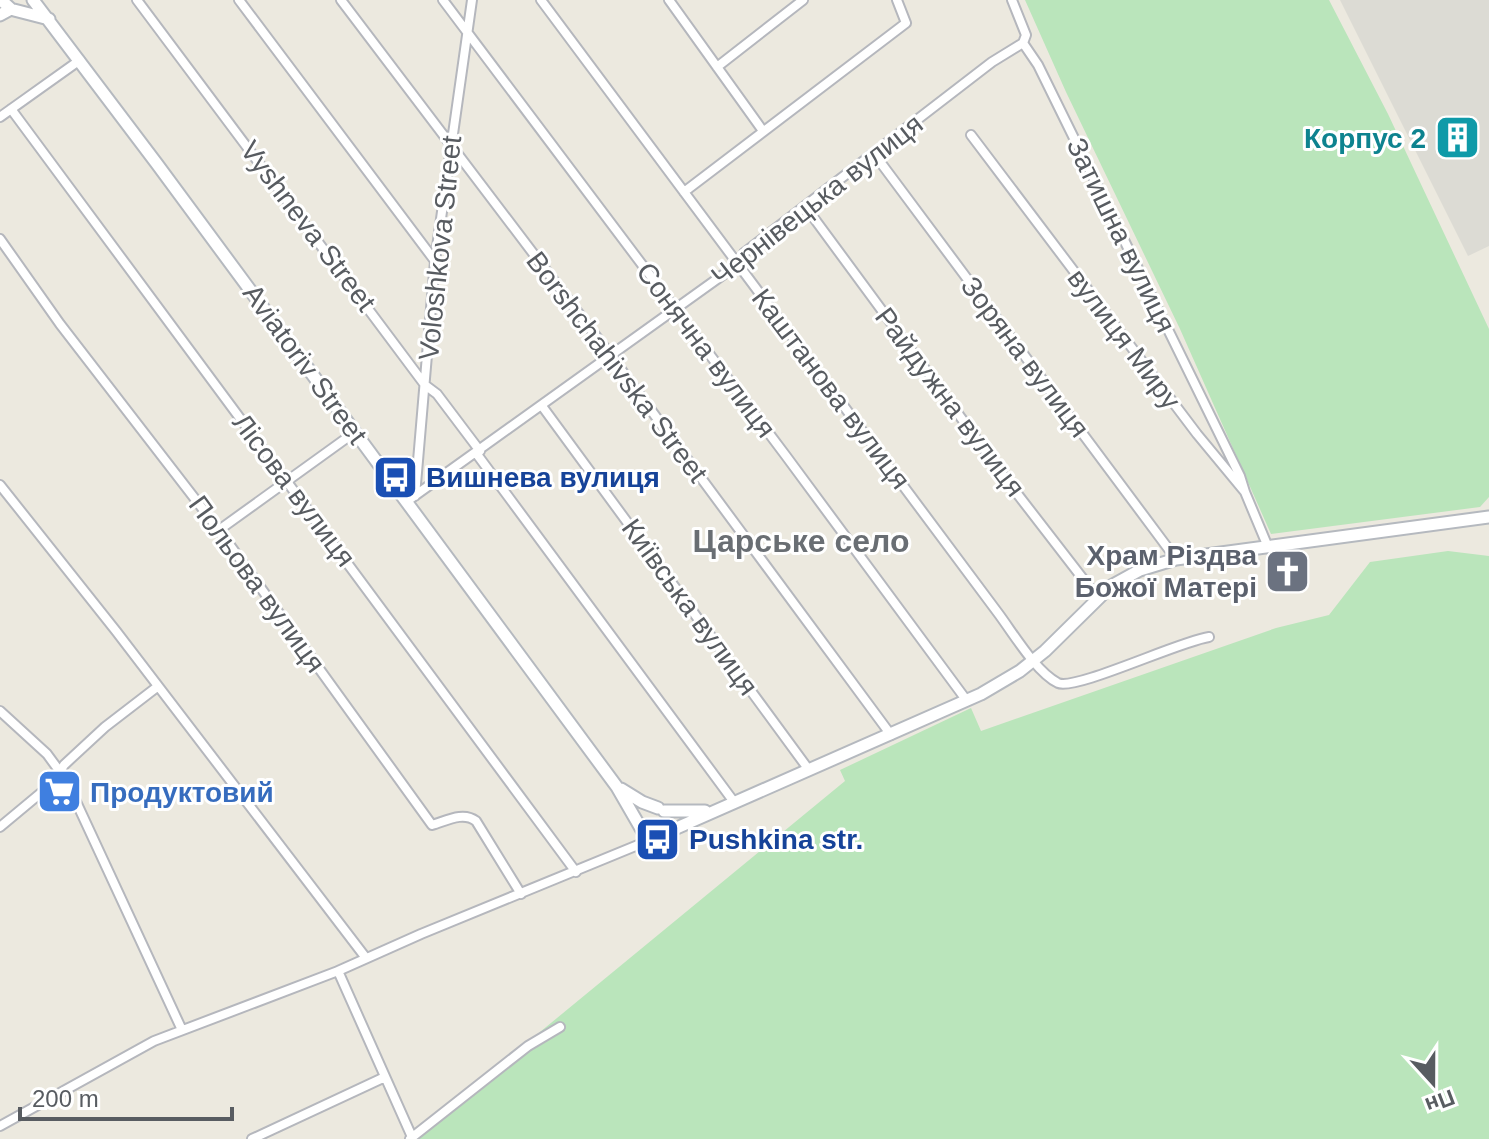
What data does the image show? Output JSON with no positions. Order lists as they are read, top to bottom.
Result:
{
  "streets": {
    "main road": ["Aviatoriv Street"],
    "street": [
      "Чернівецька вулиця",
      "Vyshneva Street",
      "Затишна вулиця",
      "Voloshkova Street",
      "вулиця Миру",
      "Сонячна вулиця",
      "Зоряна вулиця",
      "Borshchahivska Street",
      "Каштанова вулиця",
      "Райдужна вулиця",
      "Лісова вулиця",
      "Польова вулиця",
      "Київська вулиця"
    ]
  },
  "crossings": [
    ["Чернівецька вулиця", "Vyshneva Street"],
    ["Чернівецька вулиця", "Затишна вулиця"],
    ["Чернівецька вулиця", "Voloshkova Street"],
    ["Чернівецька вулиця", "Сонячна вулиця"],
    ["Чернівецька вулиця", "Зоряна вулиця"],
    ["Чернівецька вулиця", "Aviatoriv Street"],
    ["Чернівецька вулиця", "Borshchahivska Street"],
    ["Чернівецька вулиця", "Каштанова вулиця"],
    ["Чернівецька вулиця", "Райдужна вулиця"],
    ["Чернівецька вулиця", "Київська вулиця"],
    ["Vyshneva Street", "Voloshkova Street"],
    ["Затишна вулиця", "вулиця Миру"],
    ["Voloshkova Street", "Сонячна вулиця"],
    ["Voloshkova Street", "Aviatoriv Street"],
    ["Voloshkova Street", "Borshchahivska Street"]
  ],
  "districts": ["Царське село"],
  "places": {
    "building": ["Корпус 2"],
    "bus stop": ["Вишнева вулиця", "Pushkina str."],
    "church": ["Храм Різдва Божої Матері"],
    "supermarket": ["Продуктовий"]
  },
  "scale_bar": "200 m",
  "north": "bottom"
}
